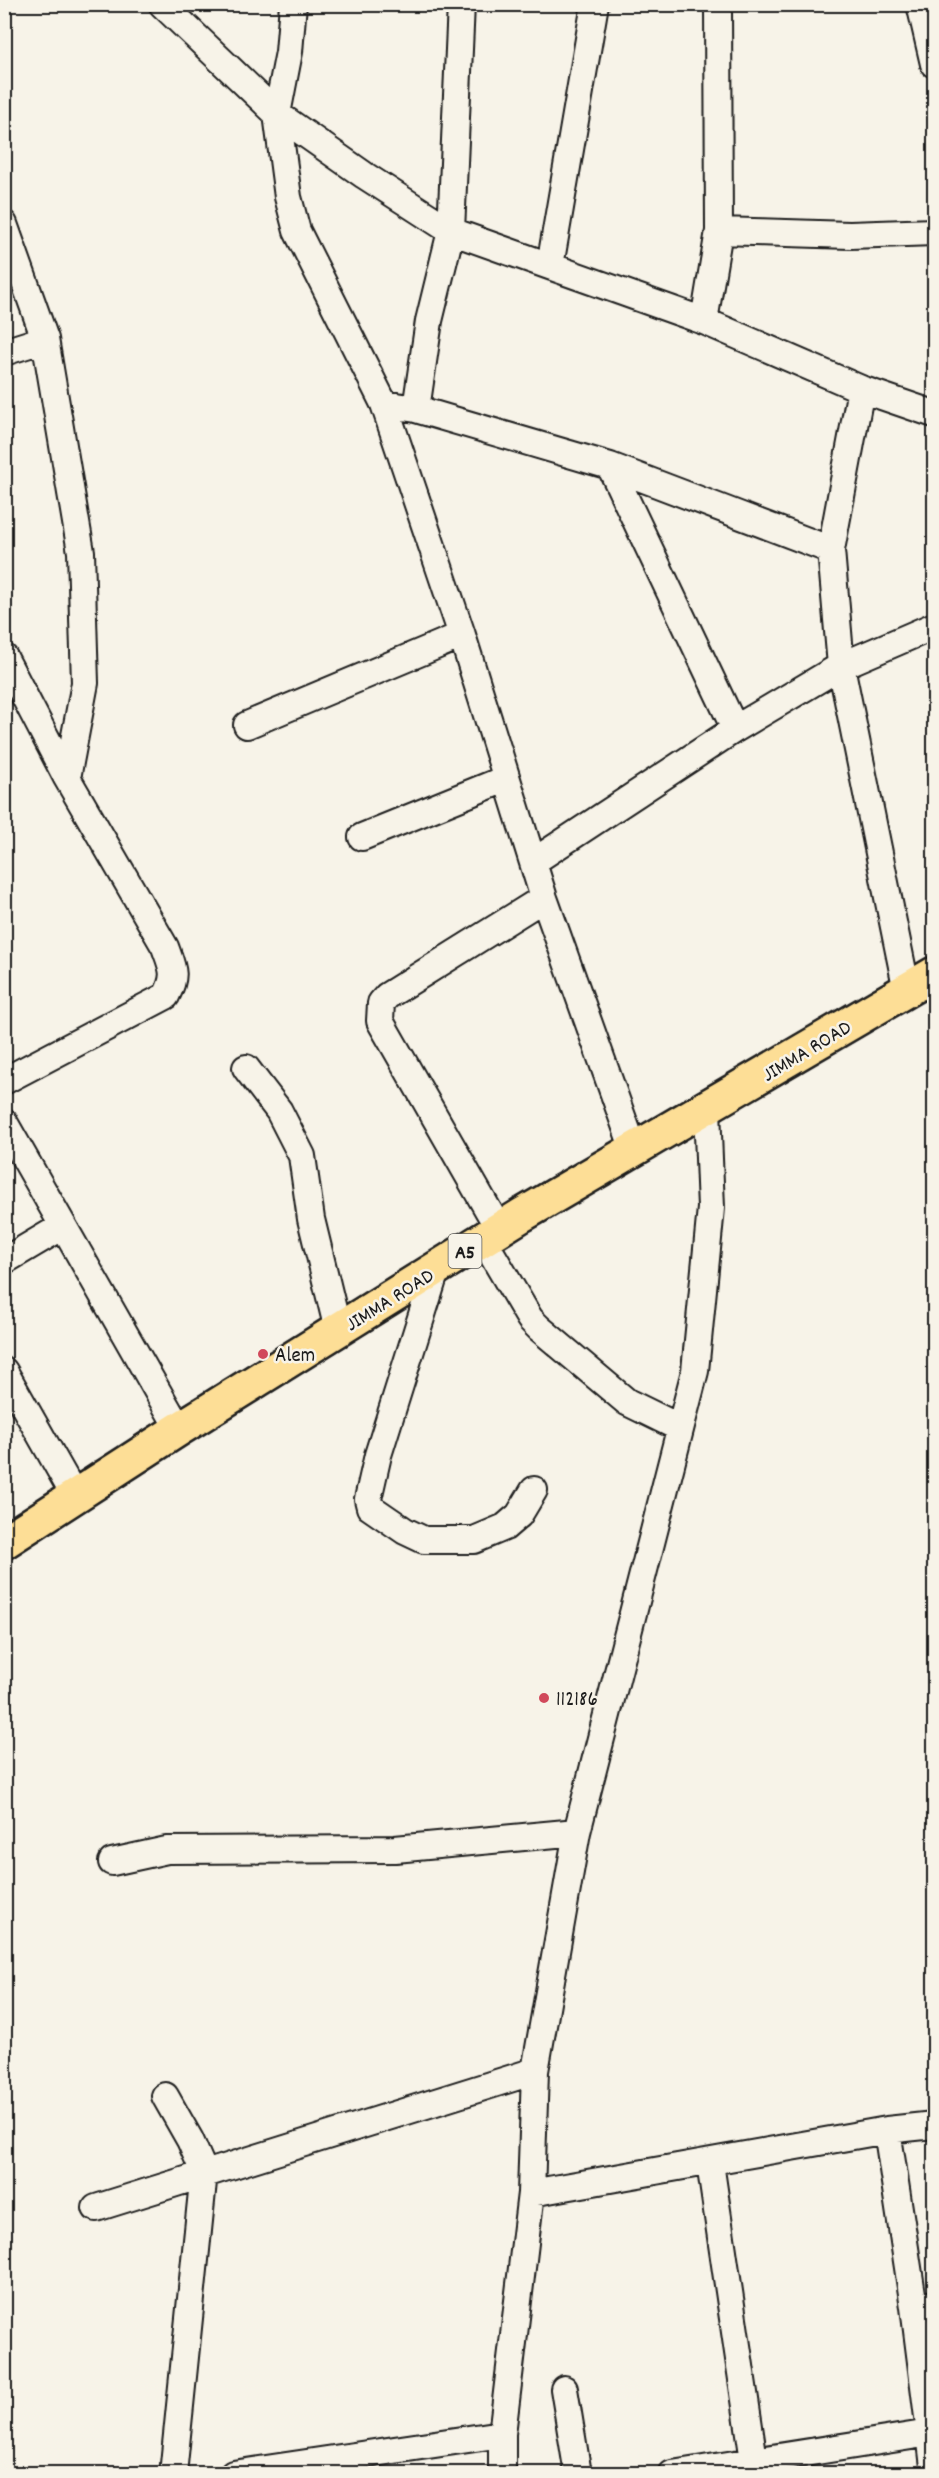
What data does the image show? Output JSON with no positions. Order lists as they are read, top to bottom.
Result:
{
  "streets": {
    "highway": ["JIMMA ROAD", "A5"]
  },
  "places": ["Alem", "112186"]
}
